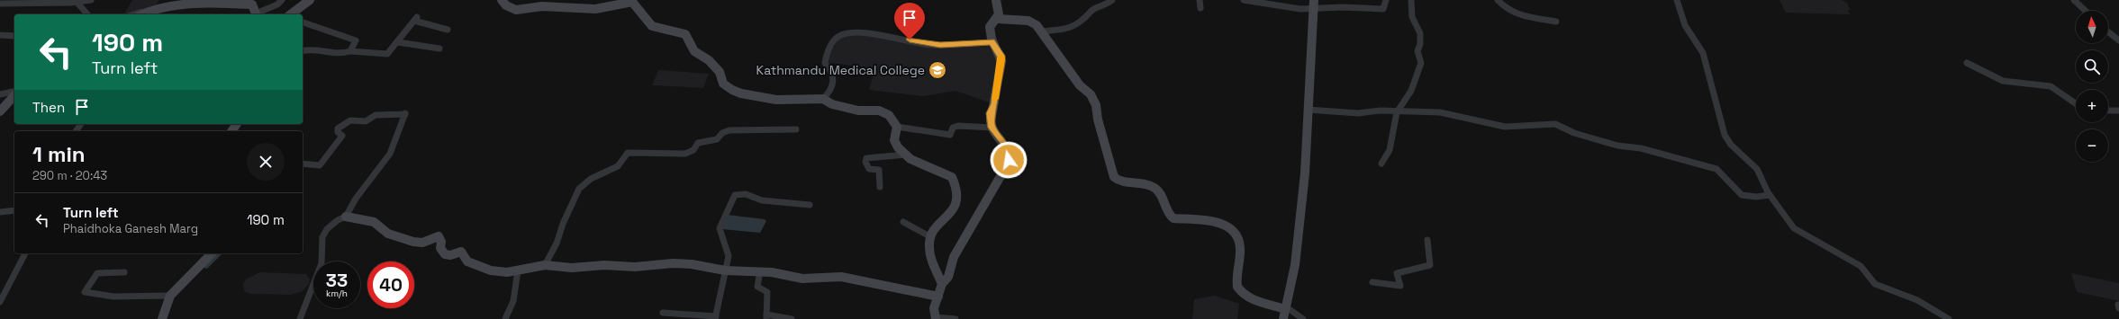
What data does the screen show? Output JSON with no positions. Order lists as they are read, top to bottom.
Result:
{
  "places": {
    "school or university": ["Kathmandu Medical College"]
  },
  "north": "top",
  "page": {
    "map_buttons": ["+", "−"],
    "turn": ["190 m", "Turn left"],
    "then": "Then",
    "heading": ["1 min", "290 m · 20:43"],
    "list": [
      {
        "name": "Turn left",
        "note": "Phaidhoka Ganesh Marg",
        "value": "190 m"
      }
    ],
    "speed": "33 km/h",
    "limit": "40"
  }
}
